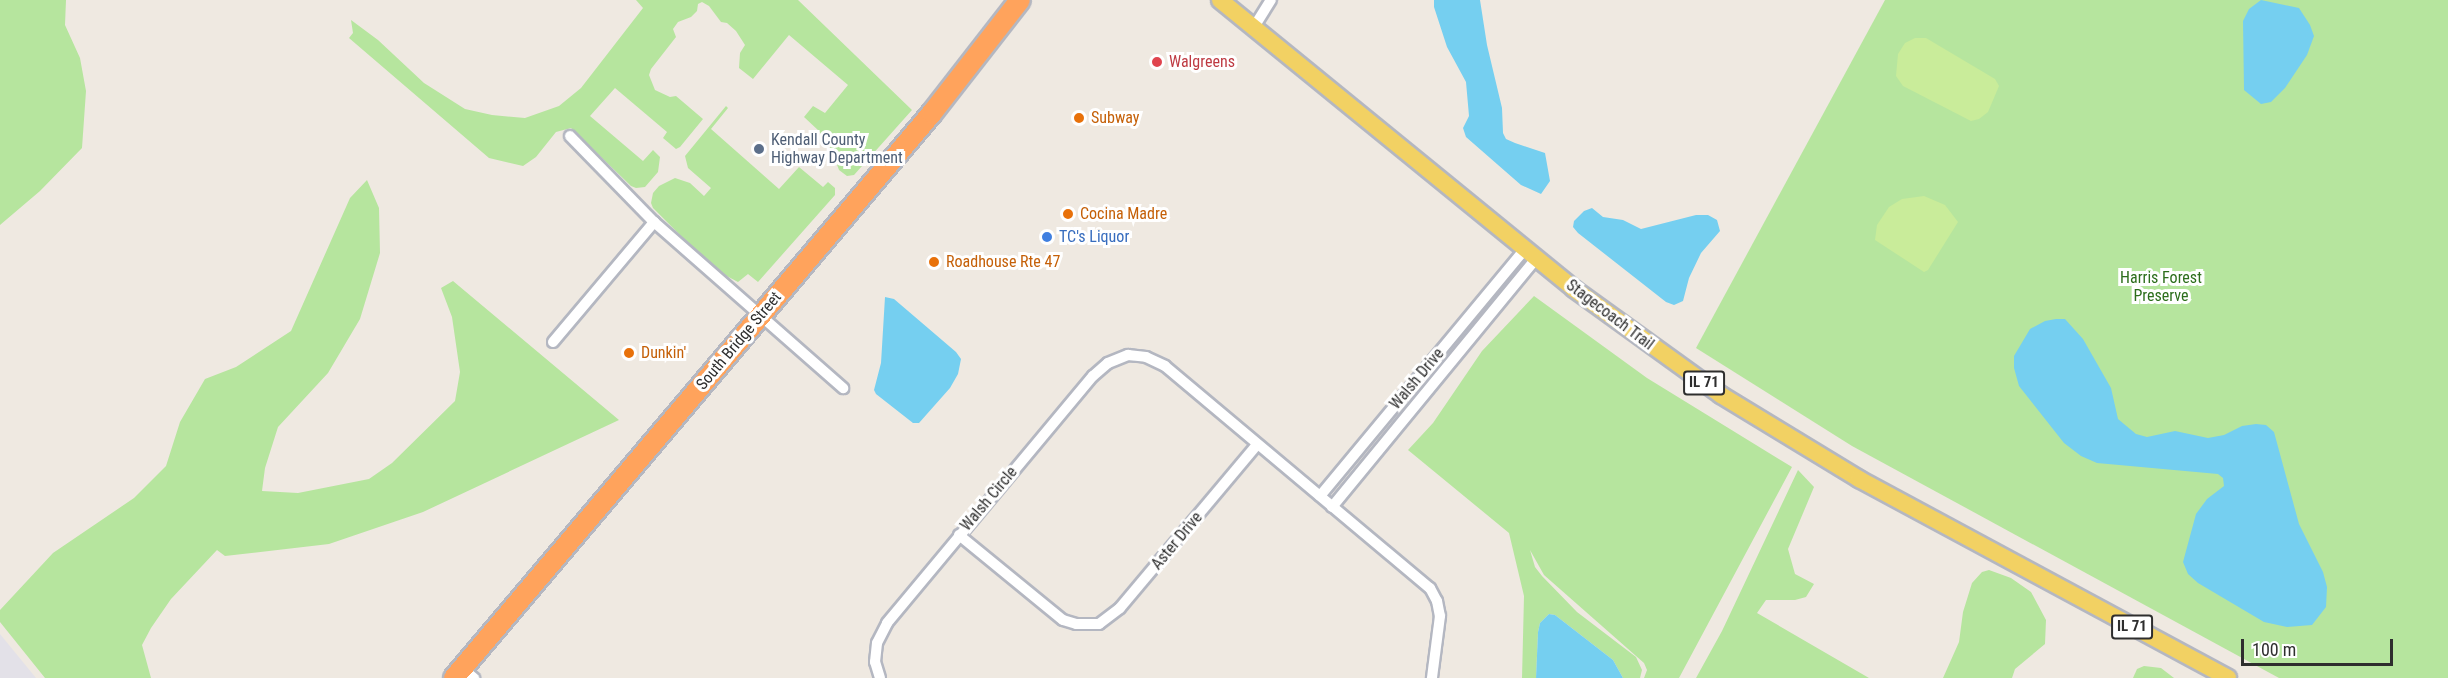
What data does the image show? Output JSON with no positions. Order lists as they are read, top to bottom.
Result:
{
  "streets": {
    "highway": ["South Bridge Street"],
    "main road": ["Stagecoach Trail", "IL 71"],
    "street": ["Walsh Drive", "Walsh Circle", "Aster Drive"]
  },
  "crossings": [
    ["Stagecoach Trail", "Walsh Drive"],
    ["Walsh Drive", "Walsh Circle"],
    ["Walsh Circle", "Aster Drive"]
  ],
  "parks": ["Harris Forest Preserve"],
  "places": [
    "Walgreens",
    "Subway",
    "Kendall County Highway Department",
    "Cocina Madre",
    "TC's Liquor",
    "Roadhouse Rte 47",
    "Dunkin'"
  ],
  "scale_bar": "100 m"
}
